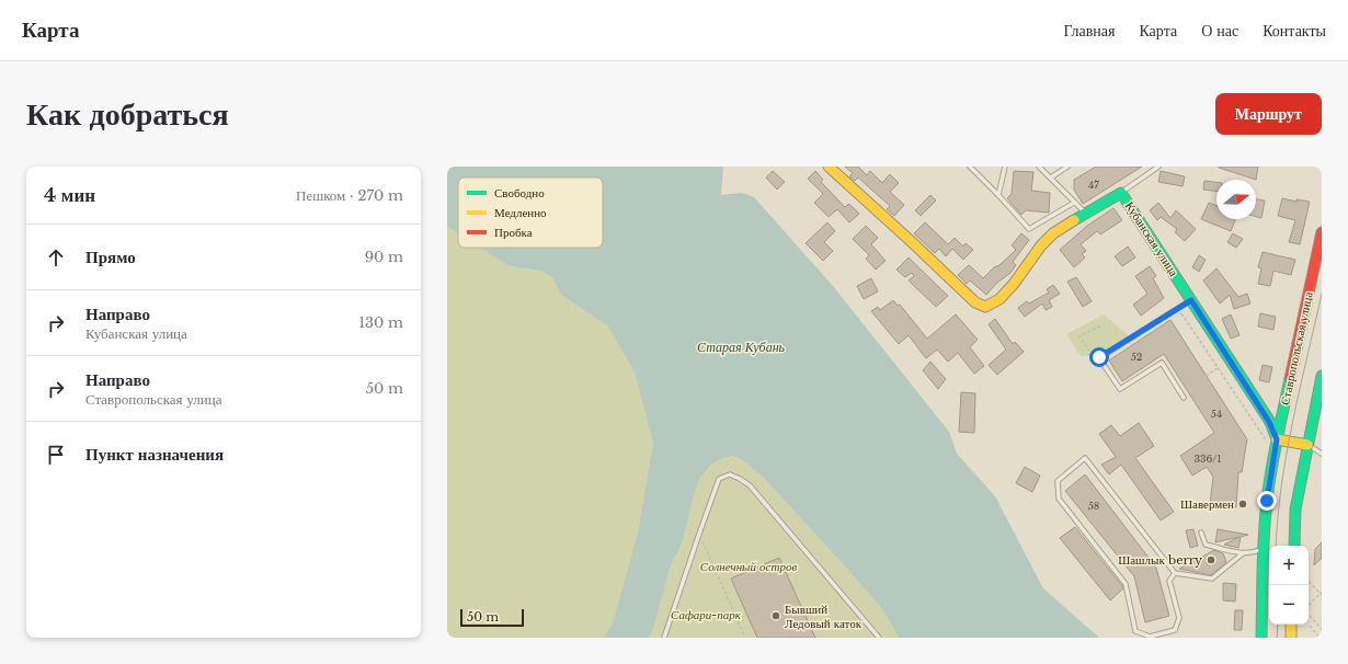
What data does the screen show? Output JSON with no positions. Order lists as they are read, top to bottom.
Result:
{
  "streets": {
    "street": ["Кубанская улица", "Ставропольская улица"]
  },
  "crossings": [
    ["Кубанская улица", "Ставропольская улица"]
  ],
  "water": ["Старая Кубань"],
  "parks": ["Солнечный остров", "Сафари-парк"],
  "places": ["Шавермен", "Шашлык berry", "Бывший Ледовый каток"],
  "house_numbers": [
    "47",
    "52",
    "54",
    "336/1",
    "58"
  ],
  "legend": ["Свободно", "Медленно", "Пробка"],
  "scale_bar": "50 m",
  "north": "right",
  "page": {
    "header": "Карта",
    "nav": [
      "Главная",
      "Карта",
      "О нас",
      "Контакты"
    ],
    "buttons": "Маршрут",
    "title": "Как добраться",
    "heading": ["4 мин", "Пешком · 270 m"],
    "list": [
      ["Прямо", "90 m"],
      ["Направо", "Кубанская улица", "130 m"],
      ["Направо", "Ставропольская улица", "50 m"],
      "Пункт назначения"
    ],
    "map_buttons": ["+", "−"],
    "scale": "50 m"
  }
}
